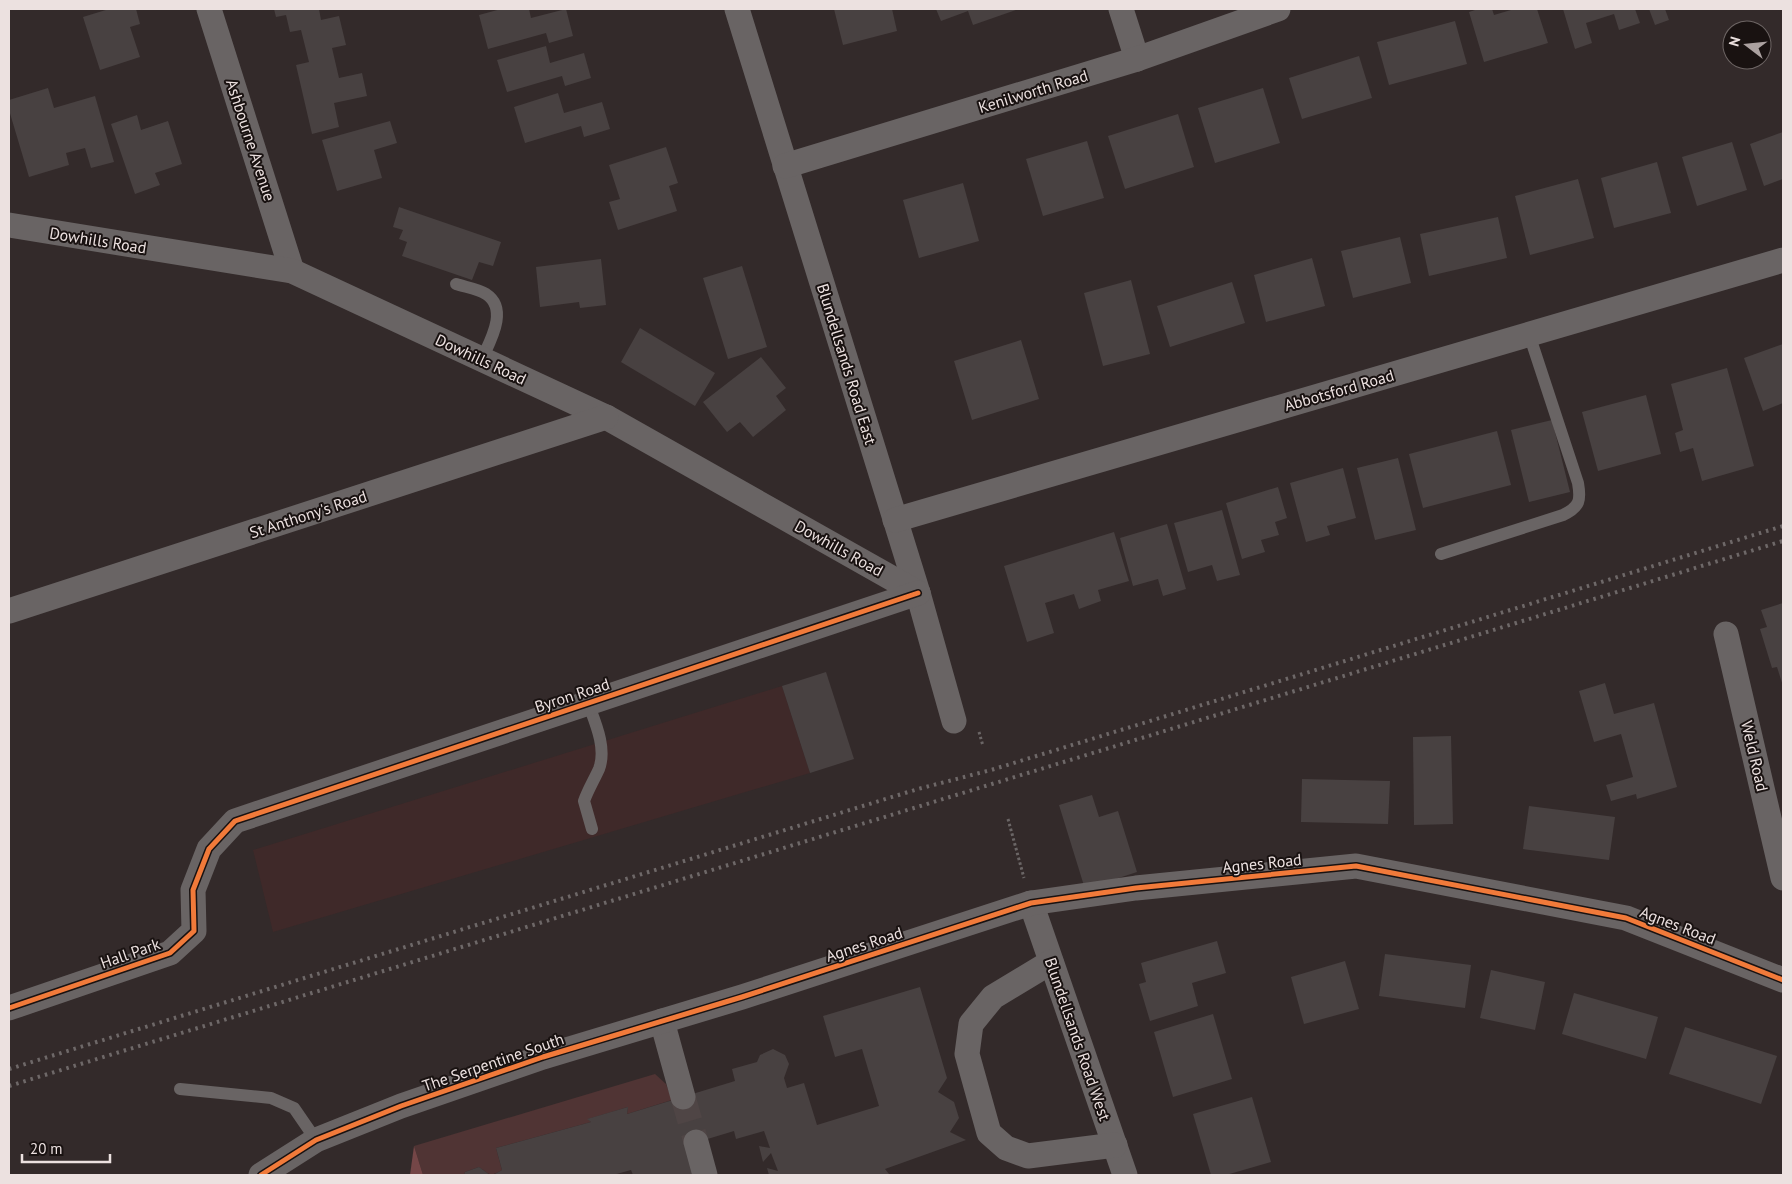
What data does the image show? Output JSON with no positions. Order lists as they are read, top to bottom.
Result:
{
  "streets": {
    "street": [
      "Kenilworth Road",
      "Ashbourne Avenue",
      "Dowhills Road",
      "Blundellsands Road East",
      "Abbotsford Road",
      "St Anthony's Road",
      "Byron Road",
      "Weld Road",
      "Agnes Road",
      "Hall Park",
      "Blundellsands Road West",
      "The Serpentine South"
    ]
  },
  "crossings": [
    ["Kenilworth Road", "Blundellsands Road East"],
    ["Ashbourne Avenue", "Dowhills Road"],
    ["Dowhills Road", "Blundellsands Road East"],
    ["Dowhills Road", "St Anthony's Road"],
    ["Dowhills Road", "Byron Road"],
    ["Blundellsands Road East", "Abbotsford Road"],
    ["Blundellsands Road East", "Byron Road"],
    ["Byron Road", "Hall Park"],
    ["Agnes Road", "Blundellsands Road West"],
    ["Agnes Road", "The Serpentine South"]
  ],
  "scale_bar": "20 m",
  "north": "left"
}
